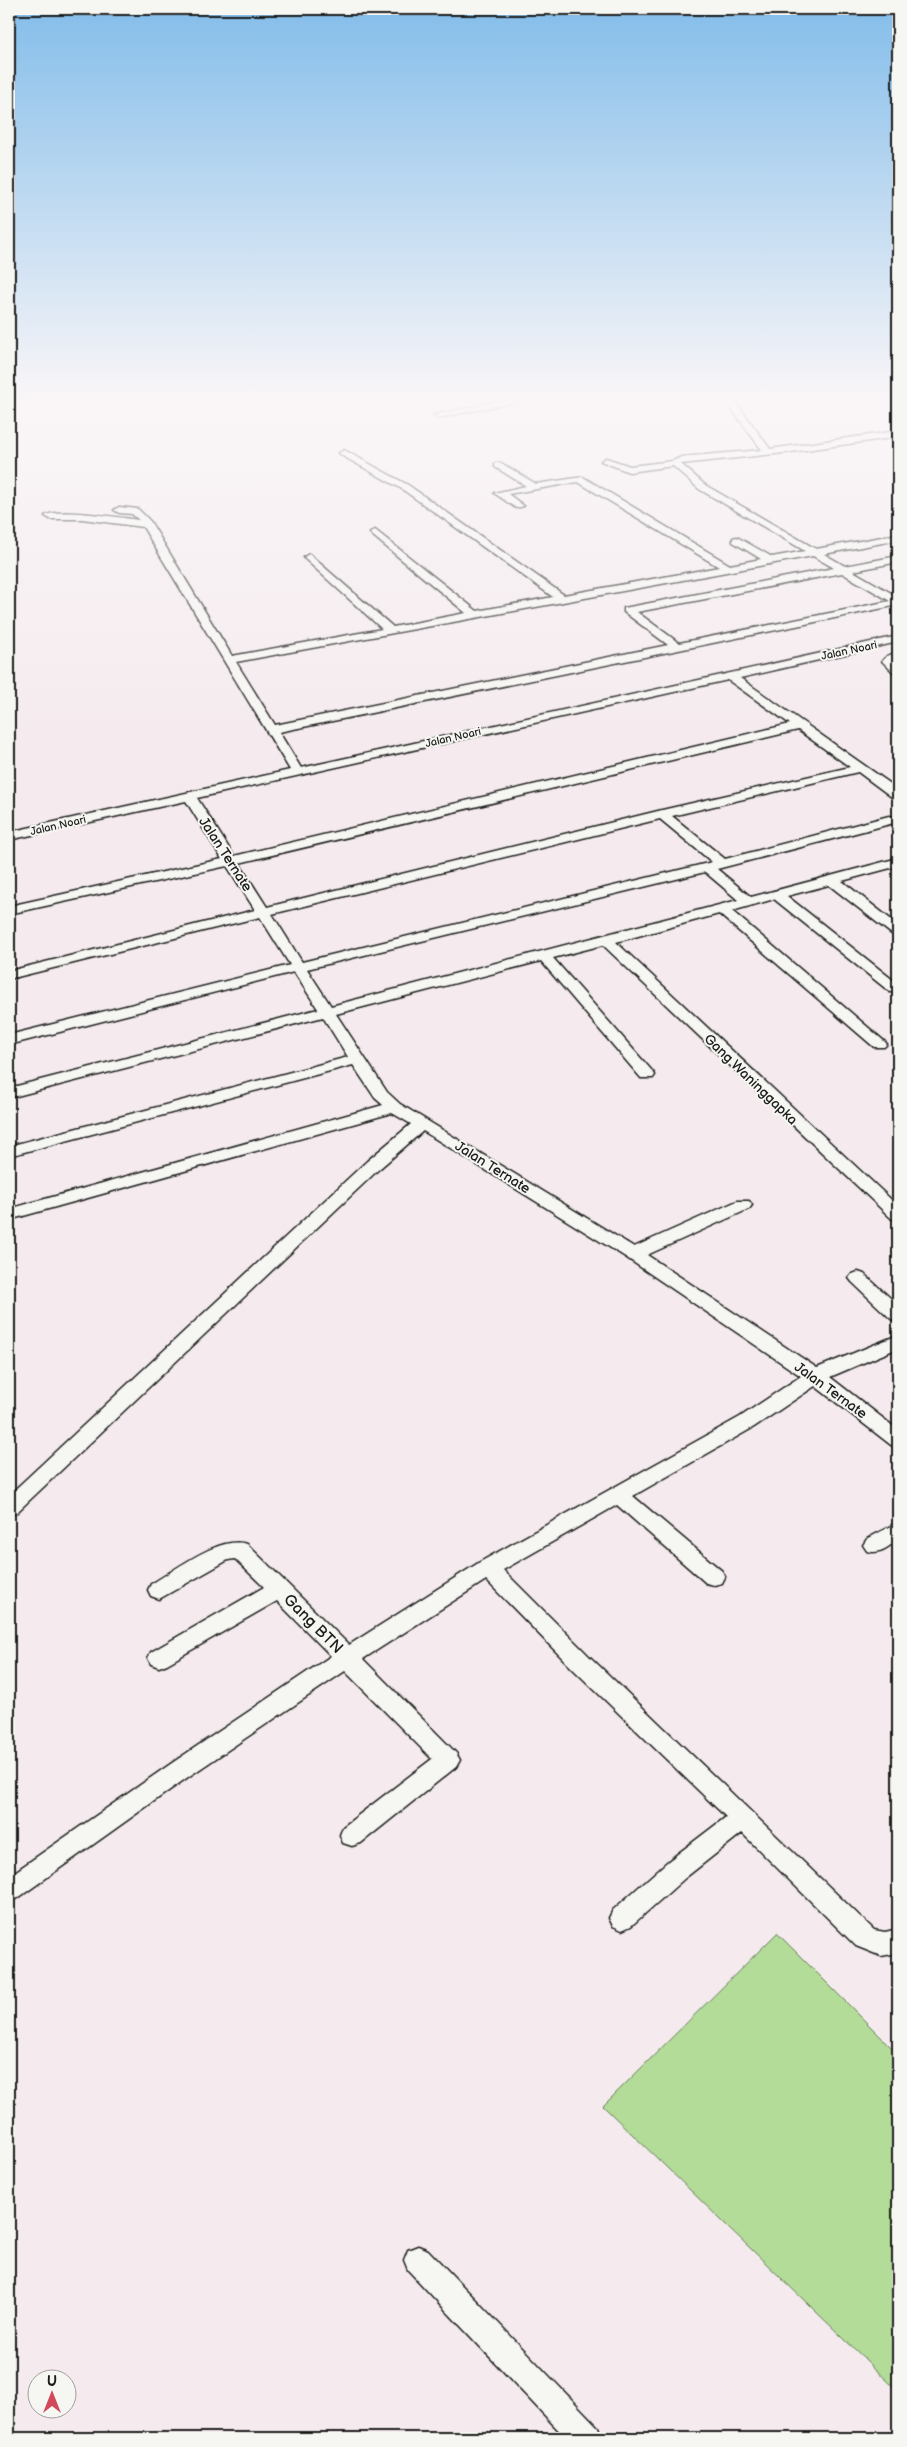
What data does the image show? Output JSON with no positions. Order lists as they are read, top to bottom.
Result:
{
  "streets": {
    "street": [
      "Jalan Noari",
      "Jalan Ternate",
      "Gang Waninggapka",
      "Gang BTN"
    ]
  },
  "crossings": [
    ["Jalan Noari", "Jalan Ternate"]
  ],
  "north": "top"
}
